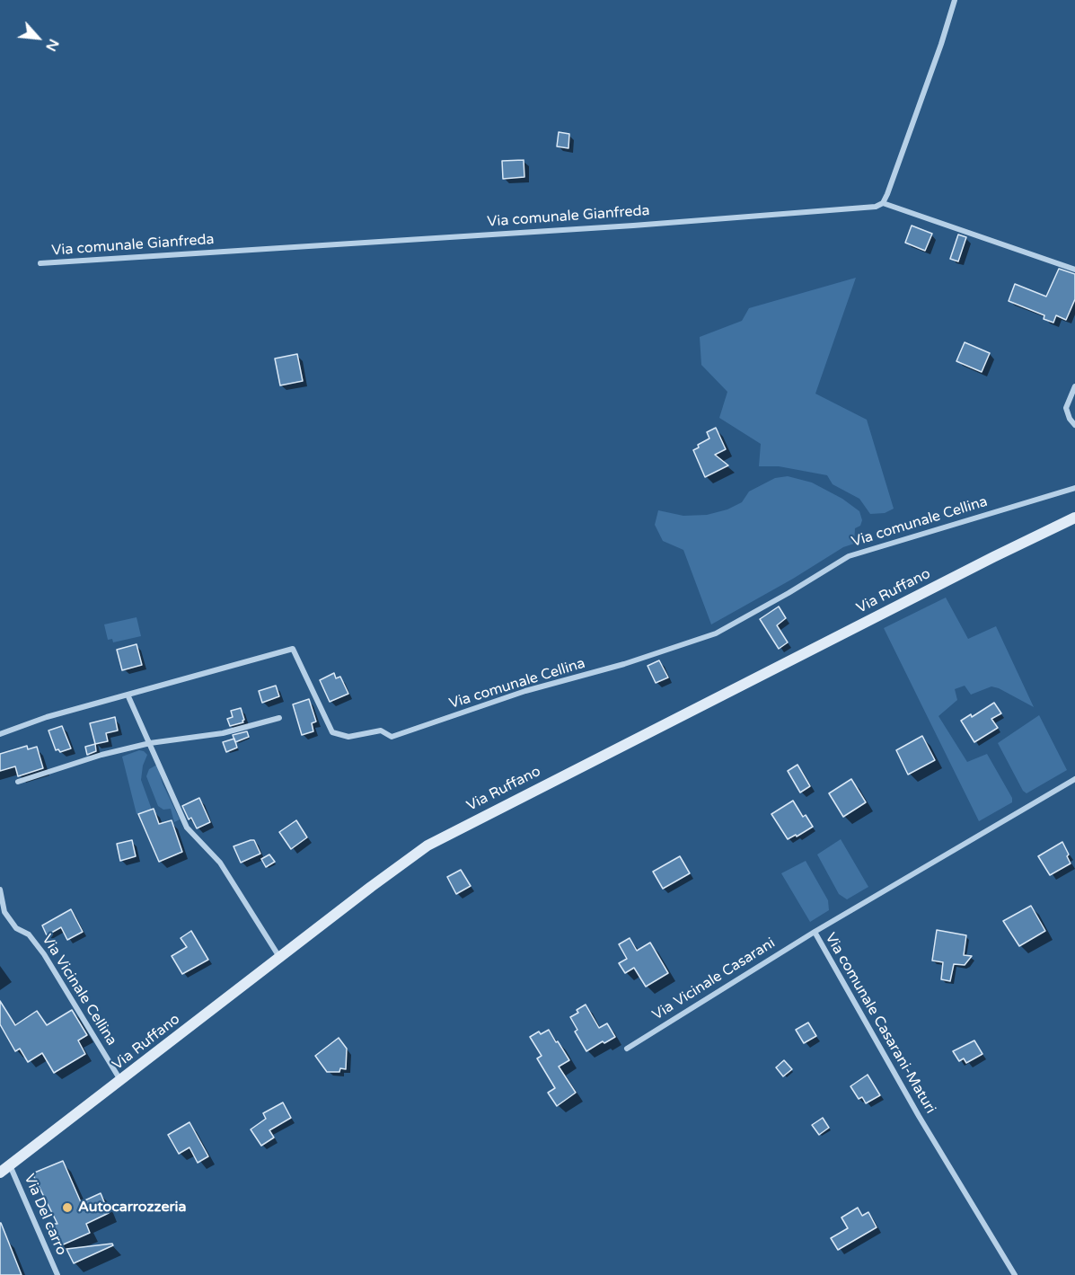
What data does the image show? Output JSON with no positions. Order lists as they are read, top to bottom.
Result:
{
  "streets": {
    "street": [
      "Via comunale Gianfreda",
      "Via comunale Cellina",
      "Via Ruffano",
      "Via Vicinale Casarani",
      "Via Vicinale Cellina",
      "Via comunale Casarani-Maturi",
      "Via Del carro"
    ]
  },
  "crossings": [
    ["Via Ruffano", "Via Vicinale Cellina"],
    ["Via Ruffano", "Via Del carro"],
    ["Via Vicinale Casarani", "Via comunale Casarani-Maturi"]
  ],
  "places": ["Autocarrozzeria"],
  "north": "bottom right"
}
